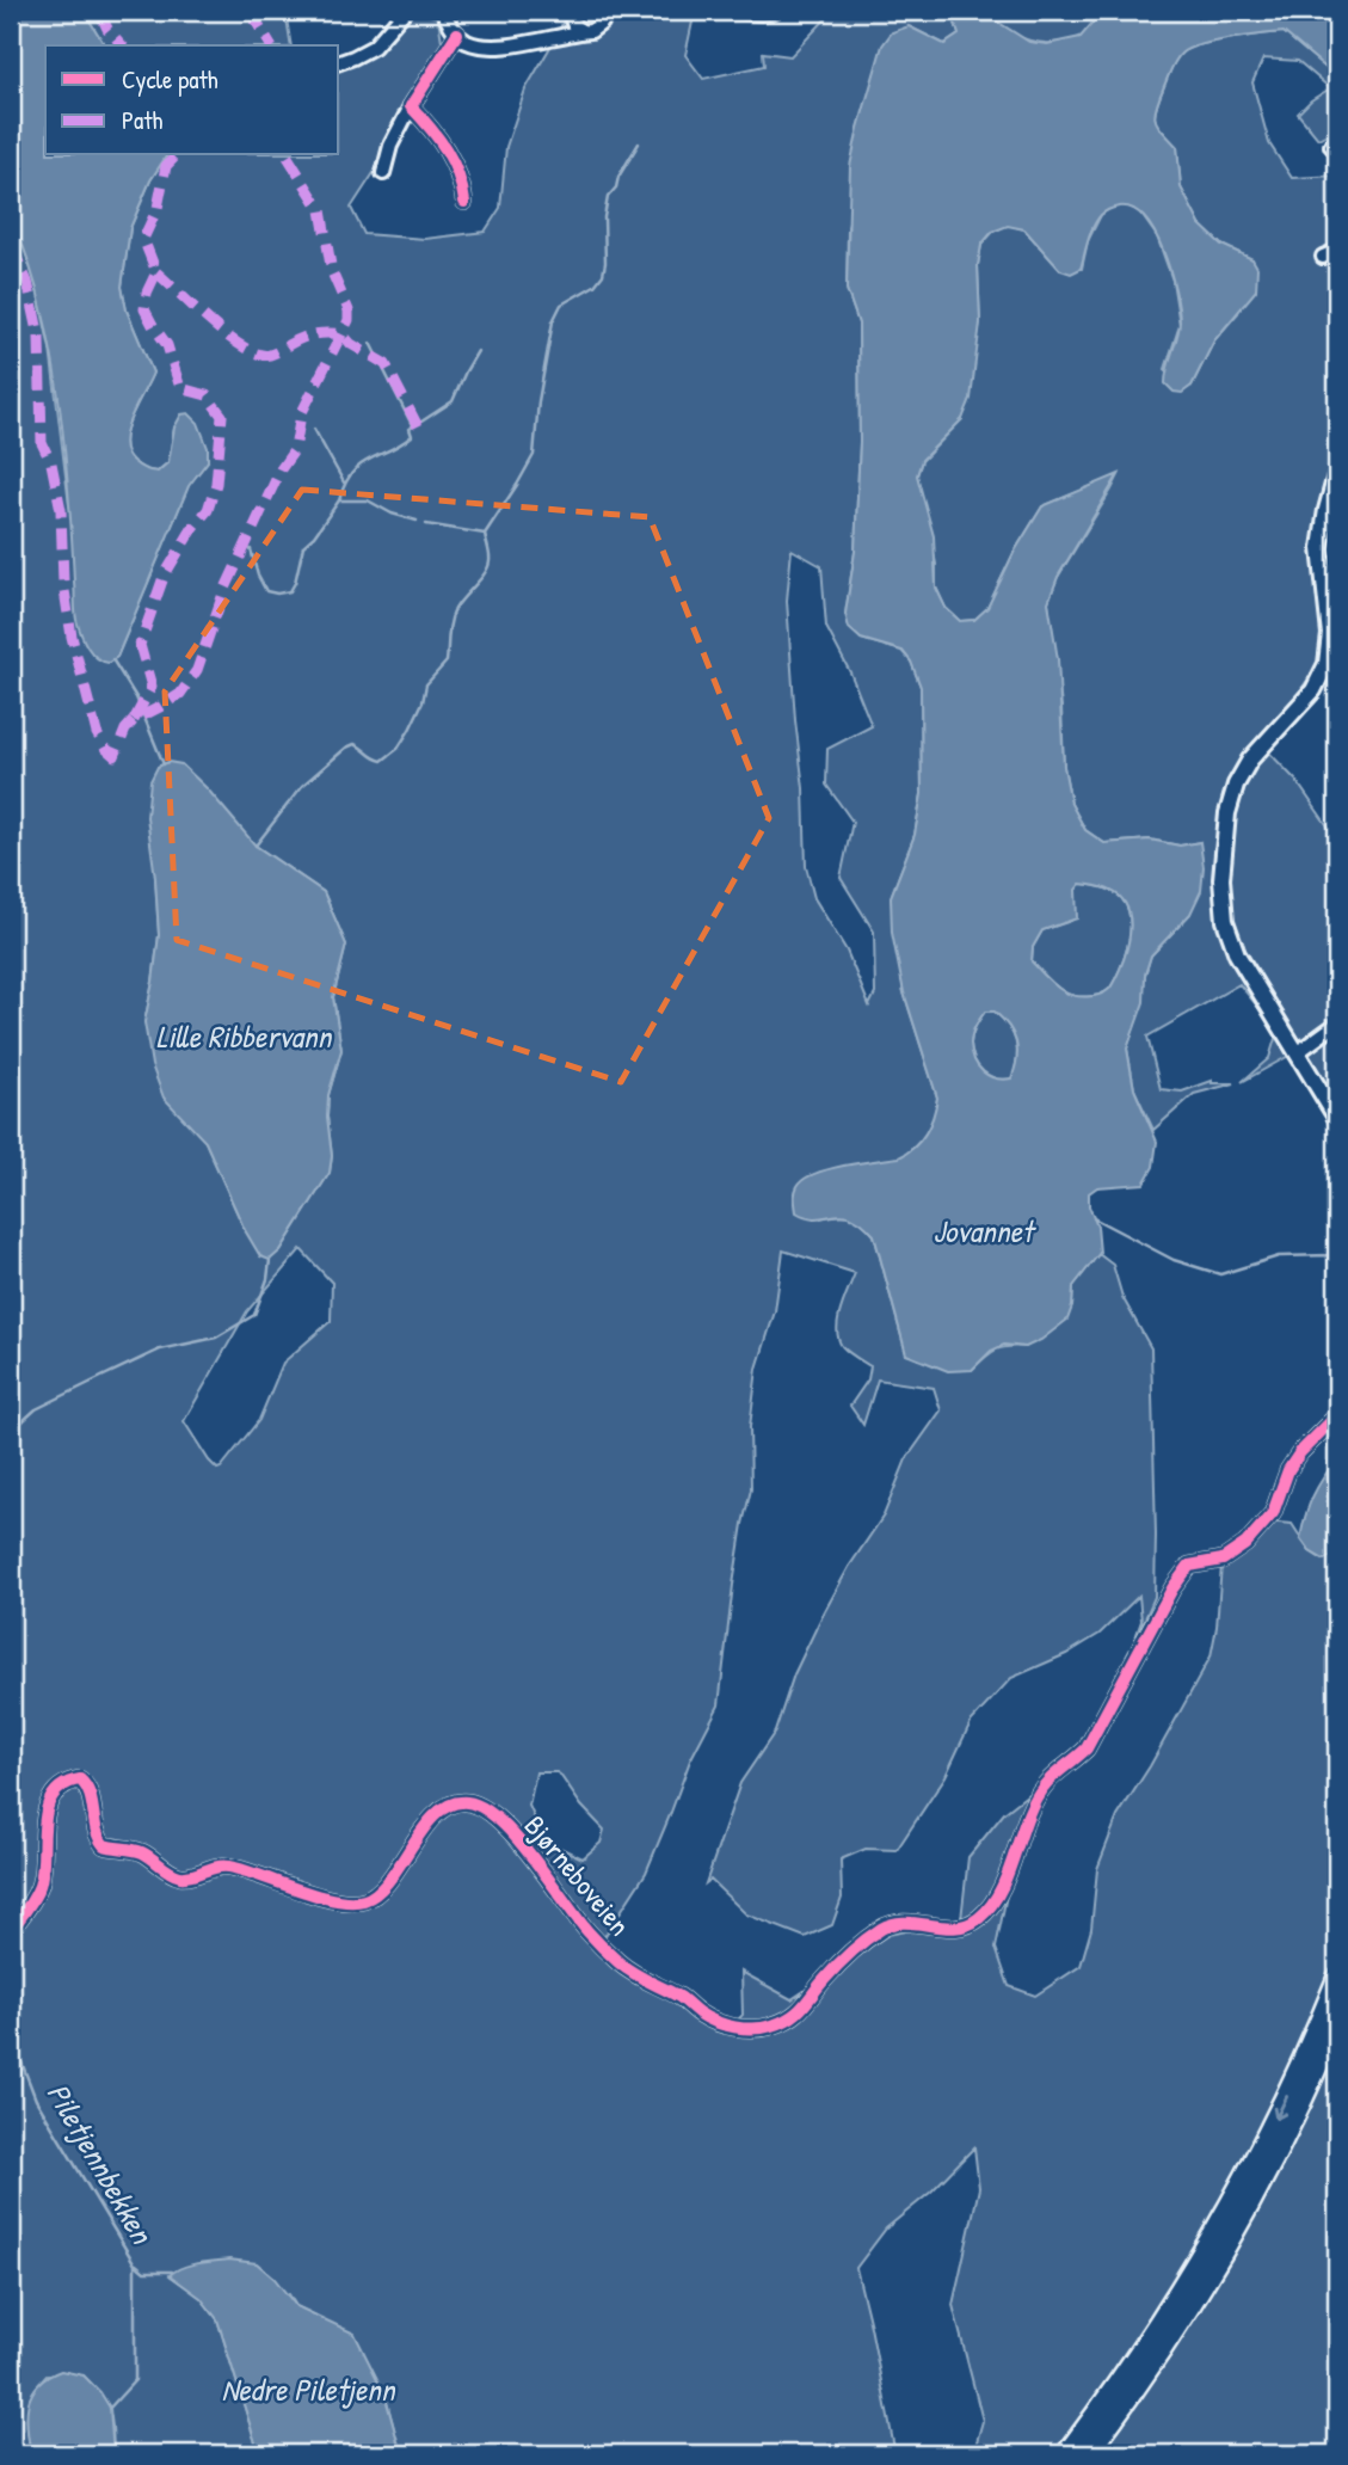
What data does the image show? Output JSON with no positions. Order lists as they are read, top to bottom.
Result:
{
  "streets": {
    "street": ["Bjørneboveien"]
  },
  "water": [
    "Lille Ribbervann",
    "Jovannet",
    "Piletjennbekken",
    "Nedre Piletjenn"
  ],
  "legend": ["Cycle path", "Path"]
}
